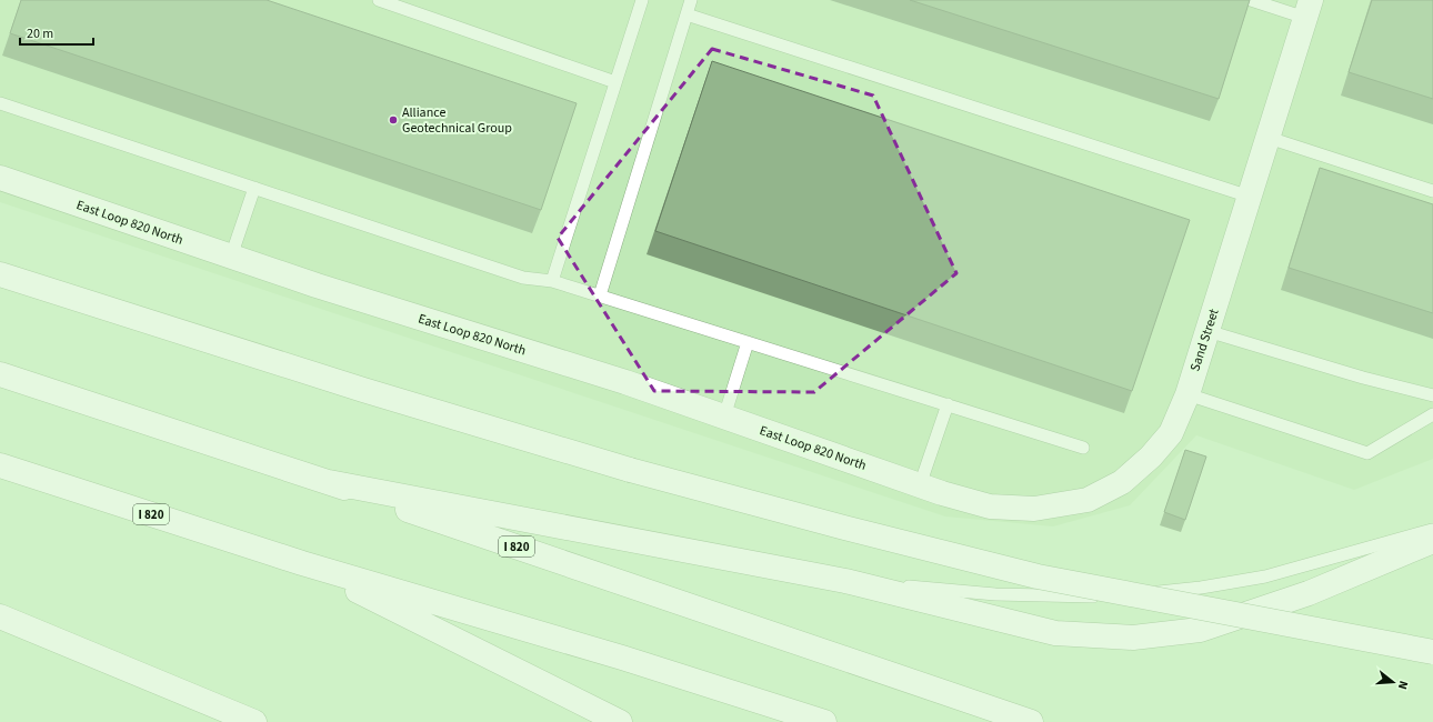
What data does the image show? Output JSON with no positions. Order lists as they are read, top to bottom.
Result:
{
  "streets": {
    "main road": ["East Loop 820 North", "Sand Street", "I 820"]
  },
  "crossings": [
    ["East Loop 820 North", "Sand Street"]
  ],
  "places": ["Alliance Geotechnical Group"],
  "scale_bar": "20 m",
  "north": "right"
}
